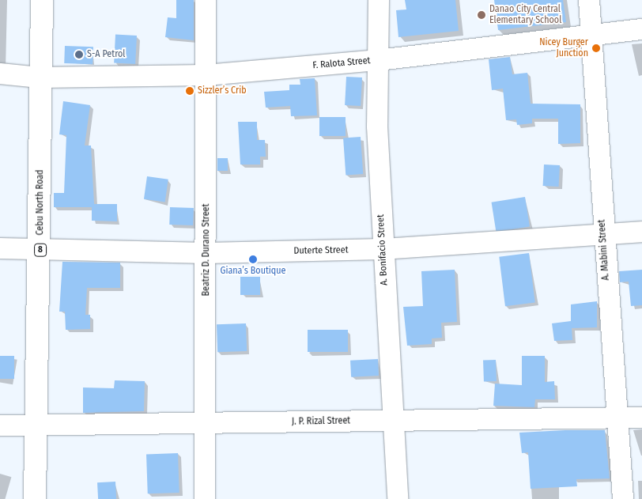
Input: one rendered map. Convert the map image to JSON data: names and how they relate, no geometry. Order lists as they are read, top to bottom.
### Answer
{
  "streets": {
    "highway": ["Cebu North Road", "8"],
    "street": [
      "F. Ralota Street",
      "Beatriz D. Durano Street",
      "A. Bonifacio Street",
      "A. Mabini Street",
      "Duterte Street",
      "J. P. Rizal Street"
    ]
  },
  "crossings": [
    ["F. Ralota Street", "Cebu North Road"],
    ["F. Ralota Street", "Beatriz D. Durano Street"],
    ["F. Ralota Street", "A. Bonifacio Street"],
    ["F. Ralota Street", "A. Mabini Street"],
    ["Cebu North Road", "Duterte Street"],
    ["Cebu North Road", "J. P. Rizal Street"],
    ["Beatriz D. Durano Street", "Duterte Street"],
    ["Beatriz D. Durano Street", "J. P. Rizal Street"],
    ["A. Bonifacio Street", "Duterte Street"],
    ["A. Bonifacio Street", "J. P. Rizal Street"],
    ["A. Mabini Street", "Duterte Street"],
    ["A. Mabini Street", "J. P. Rizal Street"]
  ],
  "places": [
    "Danao City Central Elementary School",
    "Nicey Burger Junction",
    "S-A Petrol",
    "Sizzler’s Crib",
    "Giana’s Boutique"
  ]
}
